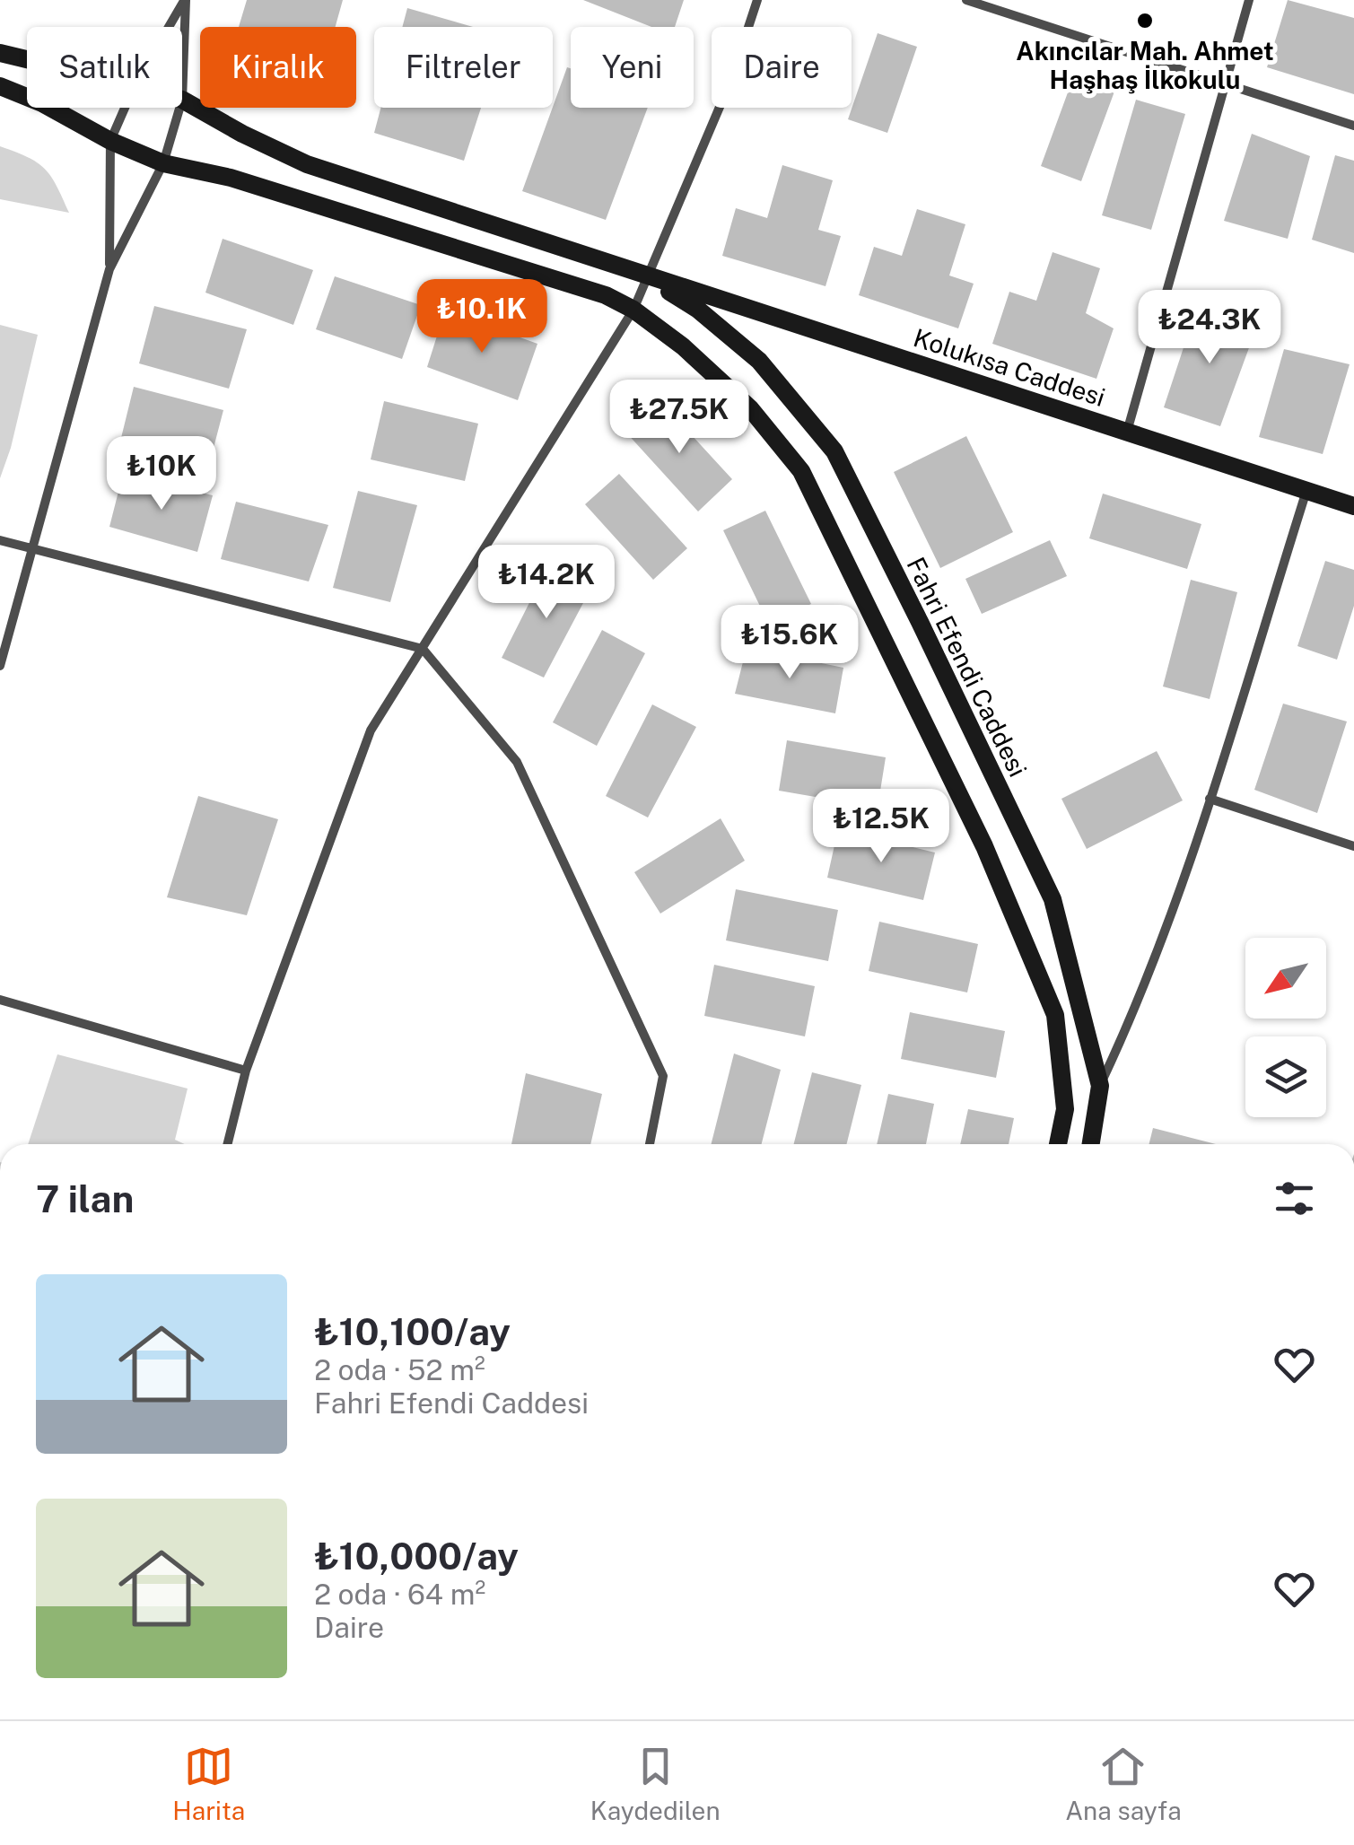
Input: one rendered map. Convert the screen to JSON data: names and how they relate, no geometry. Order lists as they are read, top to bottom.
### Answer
{
  "streets": {
    "street": ["Kolukısa Caddesi", "Fahri Efendi Caddesi"]
  },
  "crossings": [
    ["Kolukısa Caddesi", "Fahri Efendi Caddesi"]
  ],
  "places": ["Akıncılar Mah. Ahmet Haşhaş İlkokulu"],
  "north": "bottom left",
  "page": {
    "chip": [
      "Satılık",
      "Kiralık",
      "Filtreler",
      "Yeni",
      "Daire"
    ],
    "price": [
      "₺10.1K",
      "₺24.3K",
      "₺27.5K",
      "₺10K",
      "₺14.2K",
      "₺15.6K",
      "₺12.5K"
    ],
    "heading": "7 ilan",
    "list": [
      {
        "name": "₺10,100/ay",
        "note": "2 oda · 52 m² · Fahri Efendi Caddesi"
      },
      {
        "name": "₺10,000/ay",
        "note": "2 oda · 64 m² · Daire"
      }
    ],
    "tabs": ["Harita", "Kaydedilen", "Ana sayfa"]
  }
}
